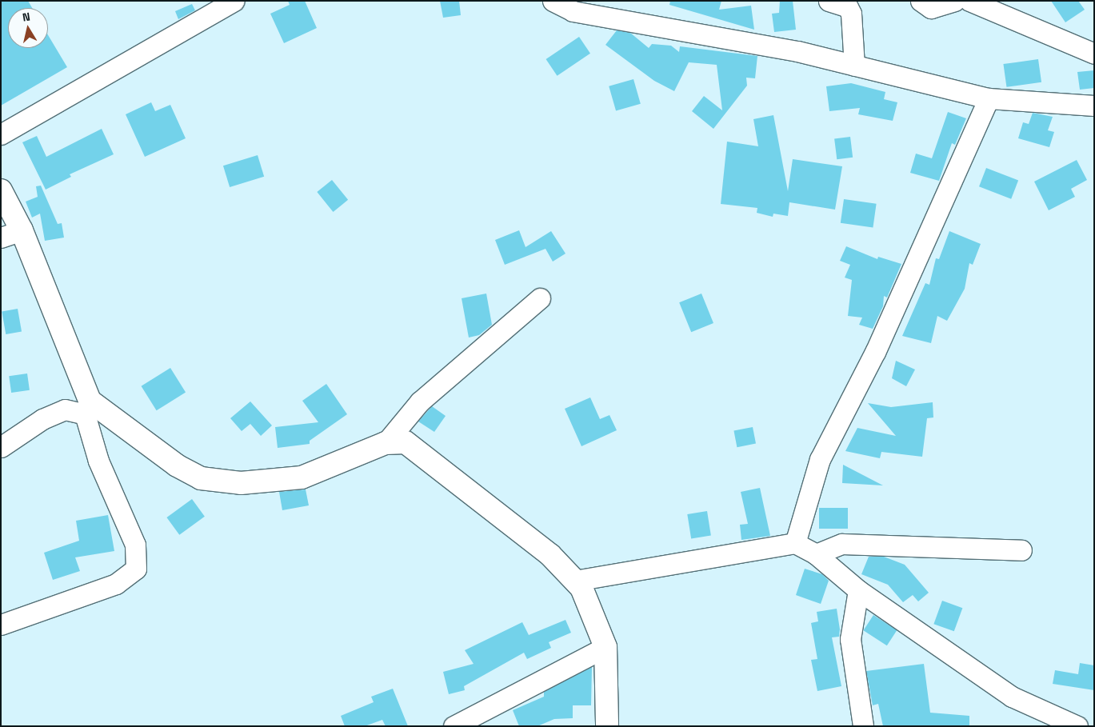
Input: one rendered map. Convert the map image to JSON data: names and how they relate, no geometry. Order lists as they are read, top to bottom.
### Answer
{
  "north": "top"
}
